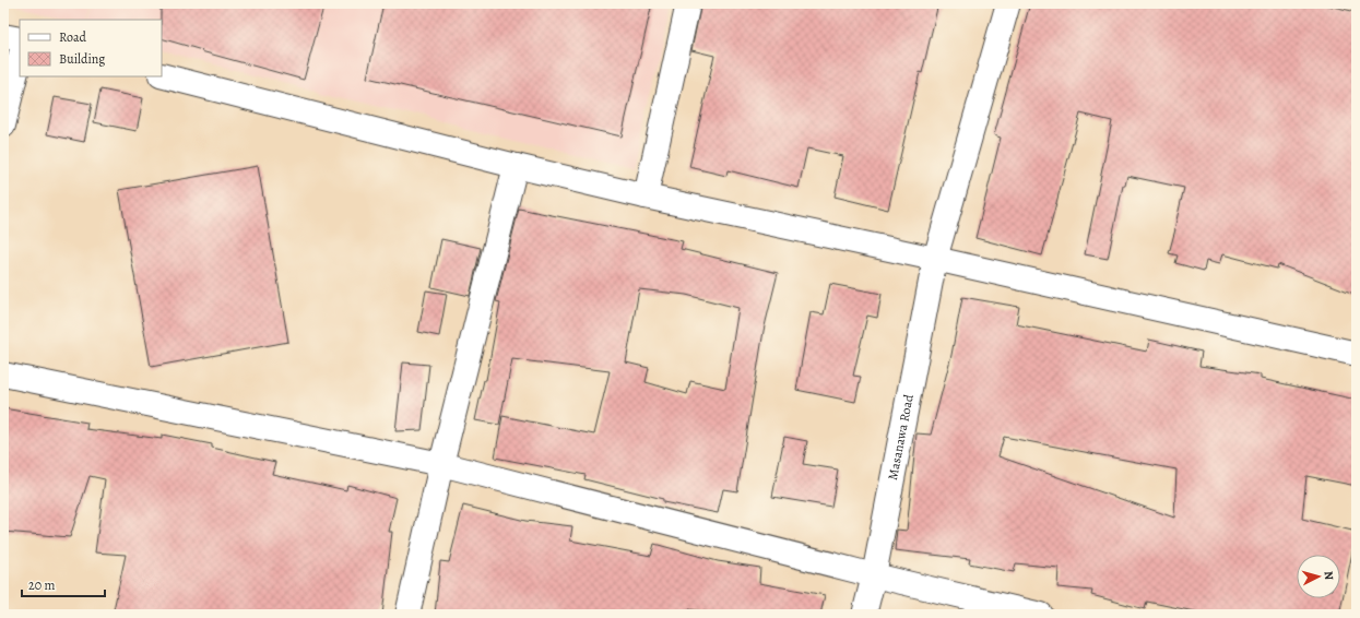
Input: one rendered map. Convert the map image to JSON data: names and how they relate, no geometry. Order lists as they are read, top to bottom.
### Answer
{
  "streets": {
    "street": ["Masanawa Road"]
  },
  "legend": ["Road", "Building"],
  "scale_bar": "20 m",
  "north": "right"
}
